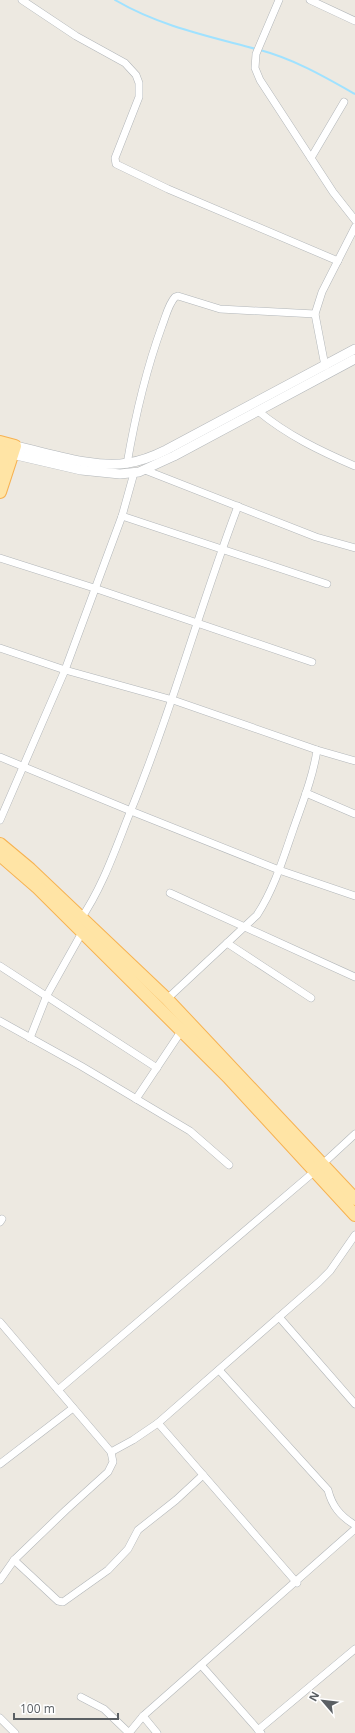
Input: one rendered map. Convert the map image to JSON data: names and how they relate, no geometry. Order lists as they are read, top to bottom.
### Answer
{
  "scale_bar": "100 m",
  "north": "top left"
}
